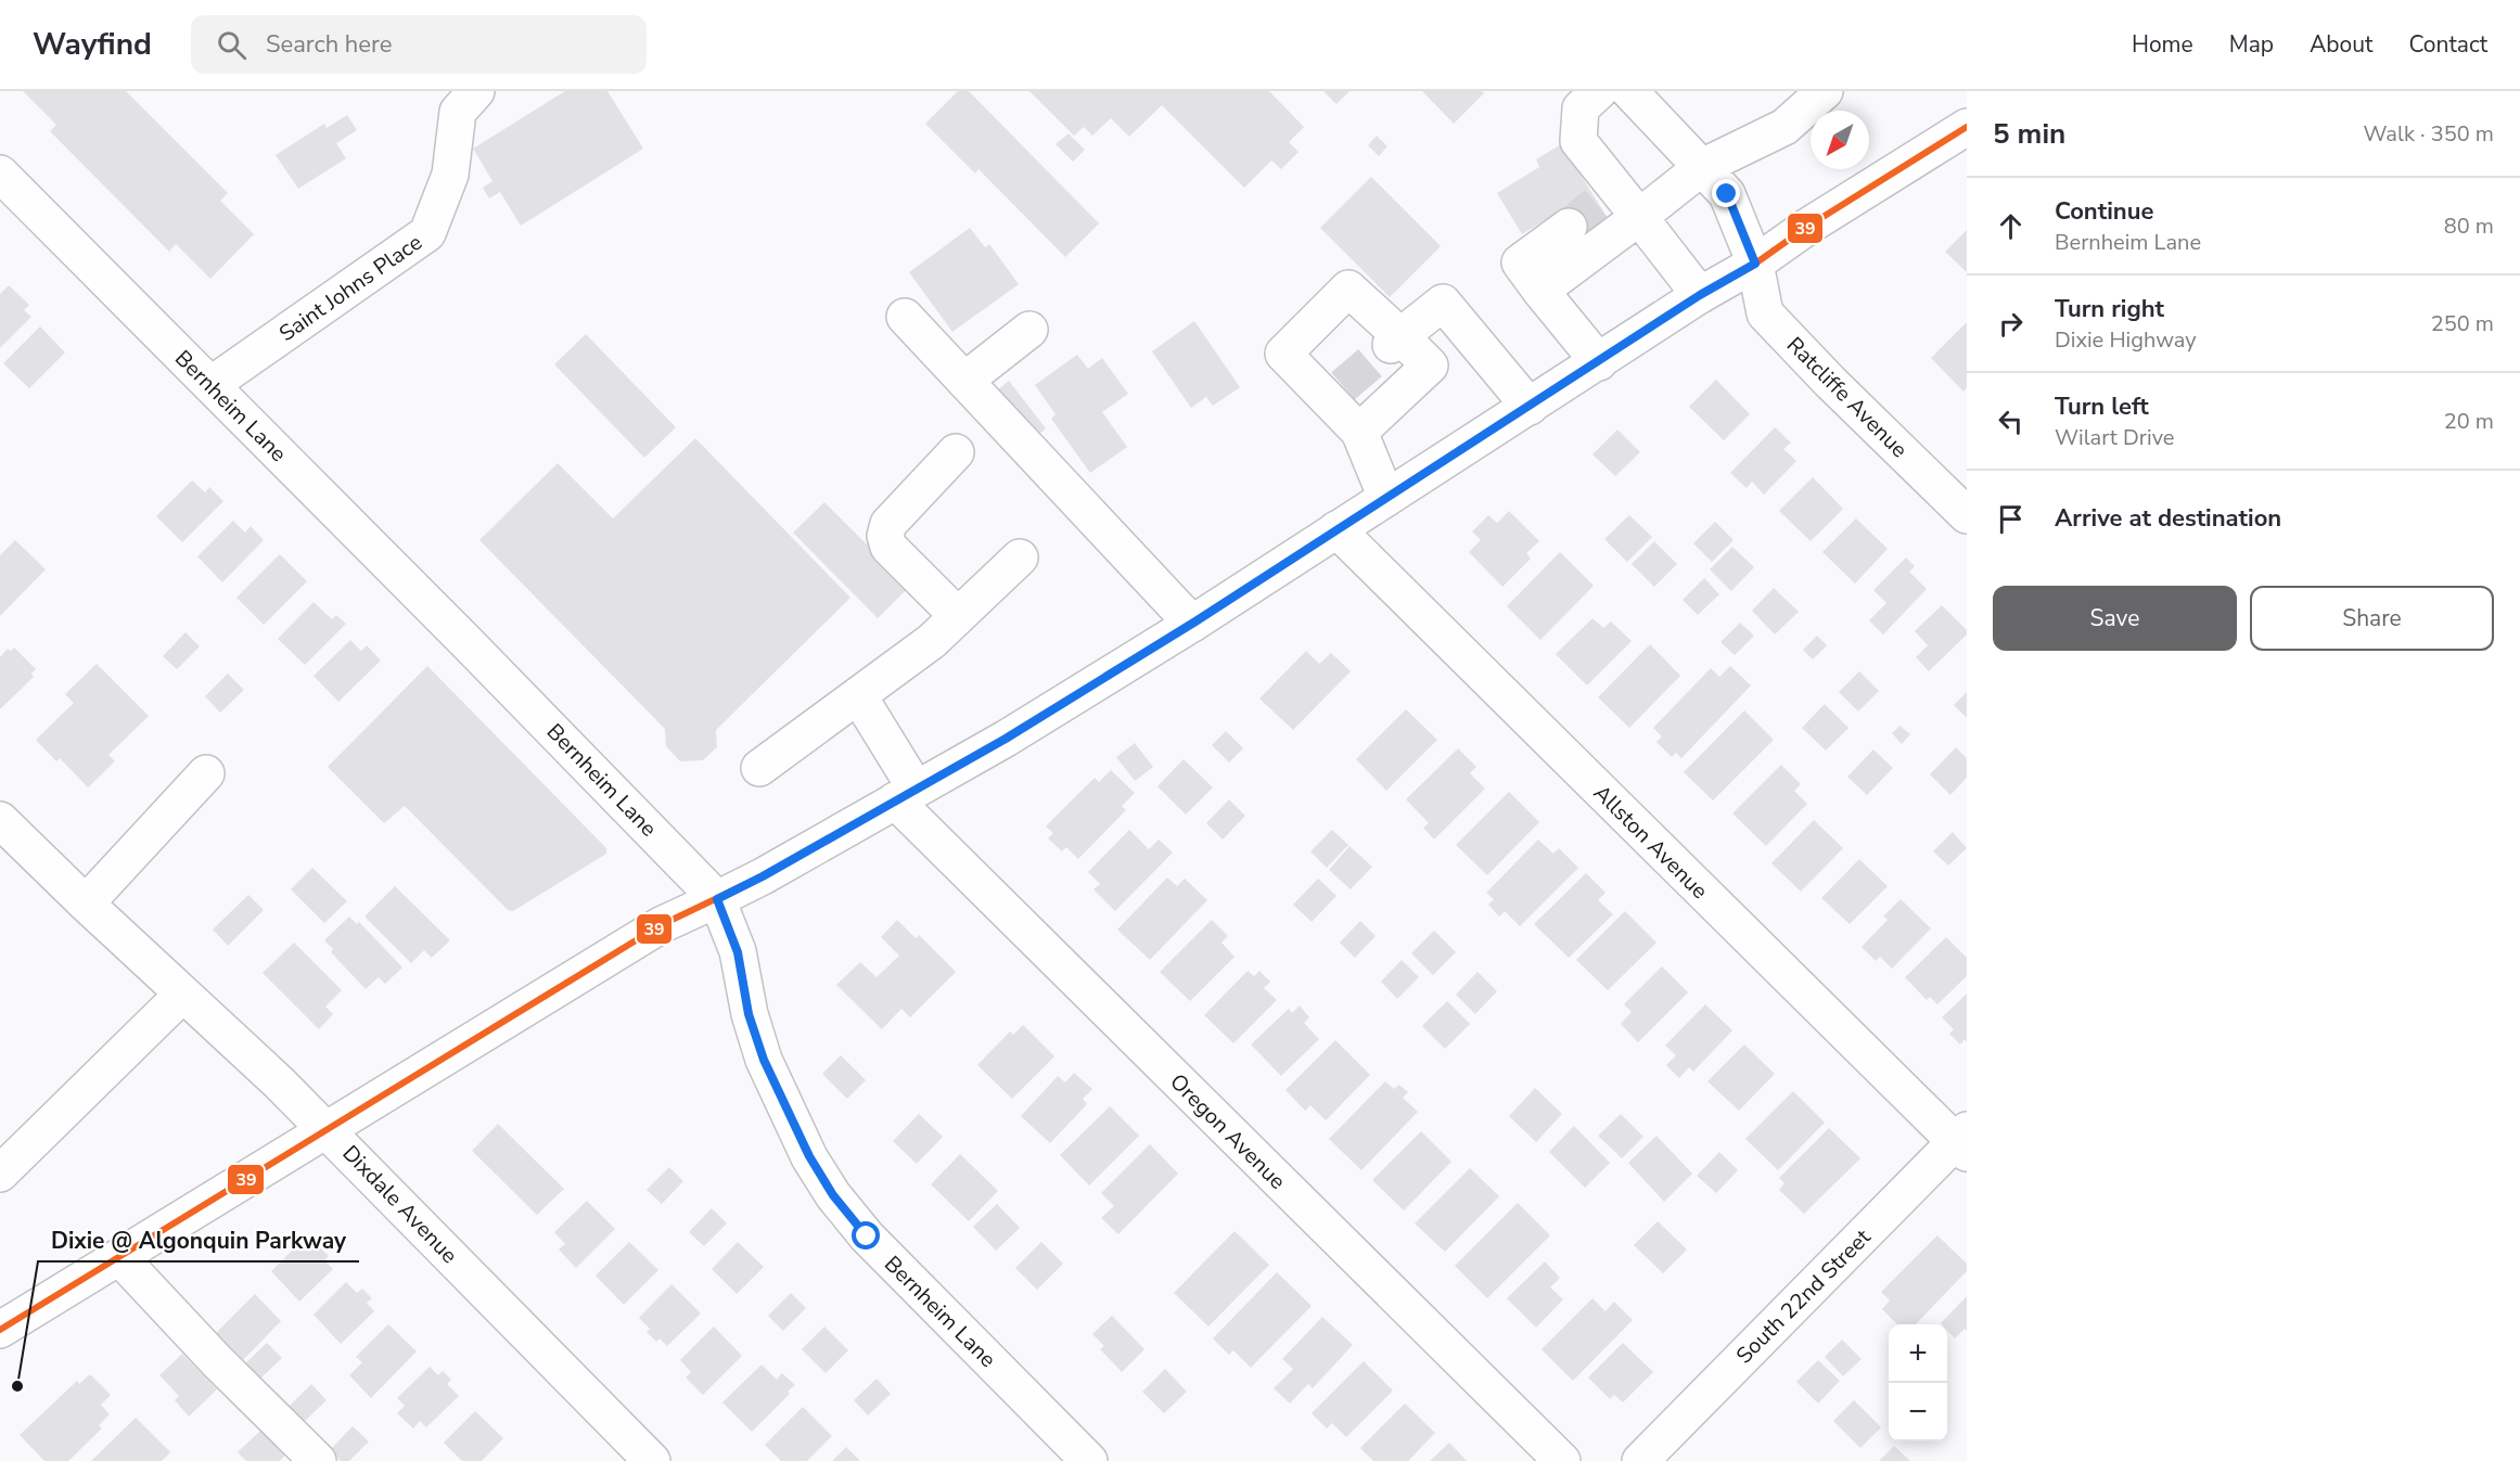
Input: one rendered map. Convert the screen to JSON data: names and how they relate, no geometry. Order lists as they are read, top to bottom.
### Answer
{
  "streets": {
    "street": [
      "Saint Johns Place",
      "Ratcliffe Avenue",
      "Bernheim Lane",
      "Allston Avenue",
      "Oregon Avenue",
      "Dixdale Avenue",
      "South 22nd Street"
    ]
  },
  "crossings": [
    ["Saint Johns Place", "Bernheim Lane"],
    ["Allston Avenue", "South 22nd Street"]
  ],
  "places": ["Dixie @ Algonquin Parkway"],
  "lines": ["transit line 39"],
  "north": "bottom left",
  "page": {
    "header": "Wayfind",
    "search": "Search here",
    "nav": [
      "Home",
      "Map",
      "About",
      "Contact"
    ],
    "heading": ["5 min", "Walk · 350 m"],
    "list": [
      ["Continue", "Bernheim Lane", "80 m"],
      ["Turn right", "Dixie Highway", "250 m"],
      ["Turn left", "Wilart Drive", "20 m"],
      "Arrive at destination"
    ],
    "buttons": ["Save", "Share"],
    "map_buttons": ["+", "−"]
  }
}
